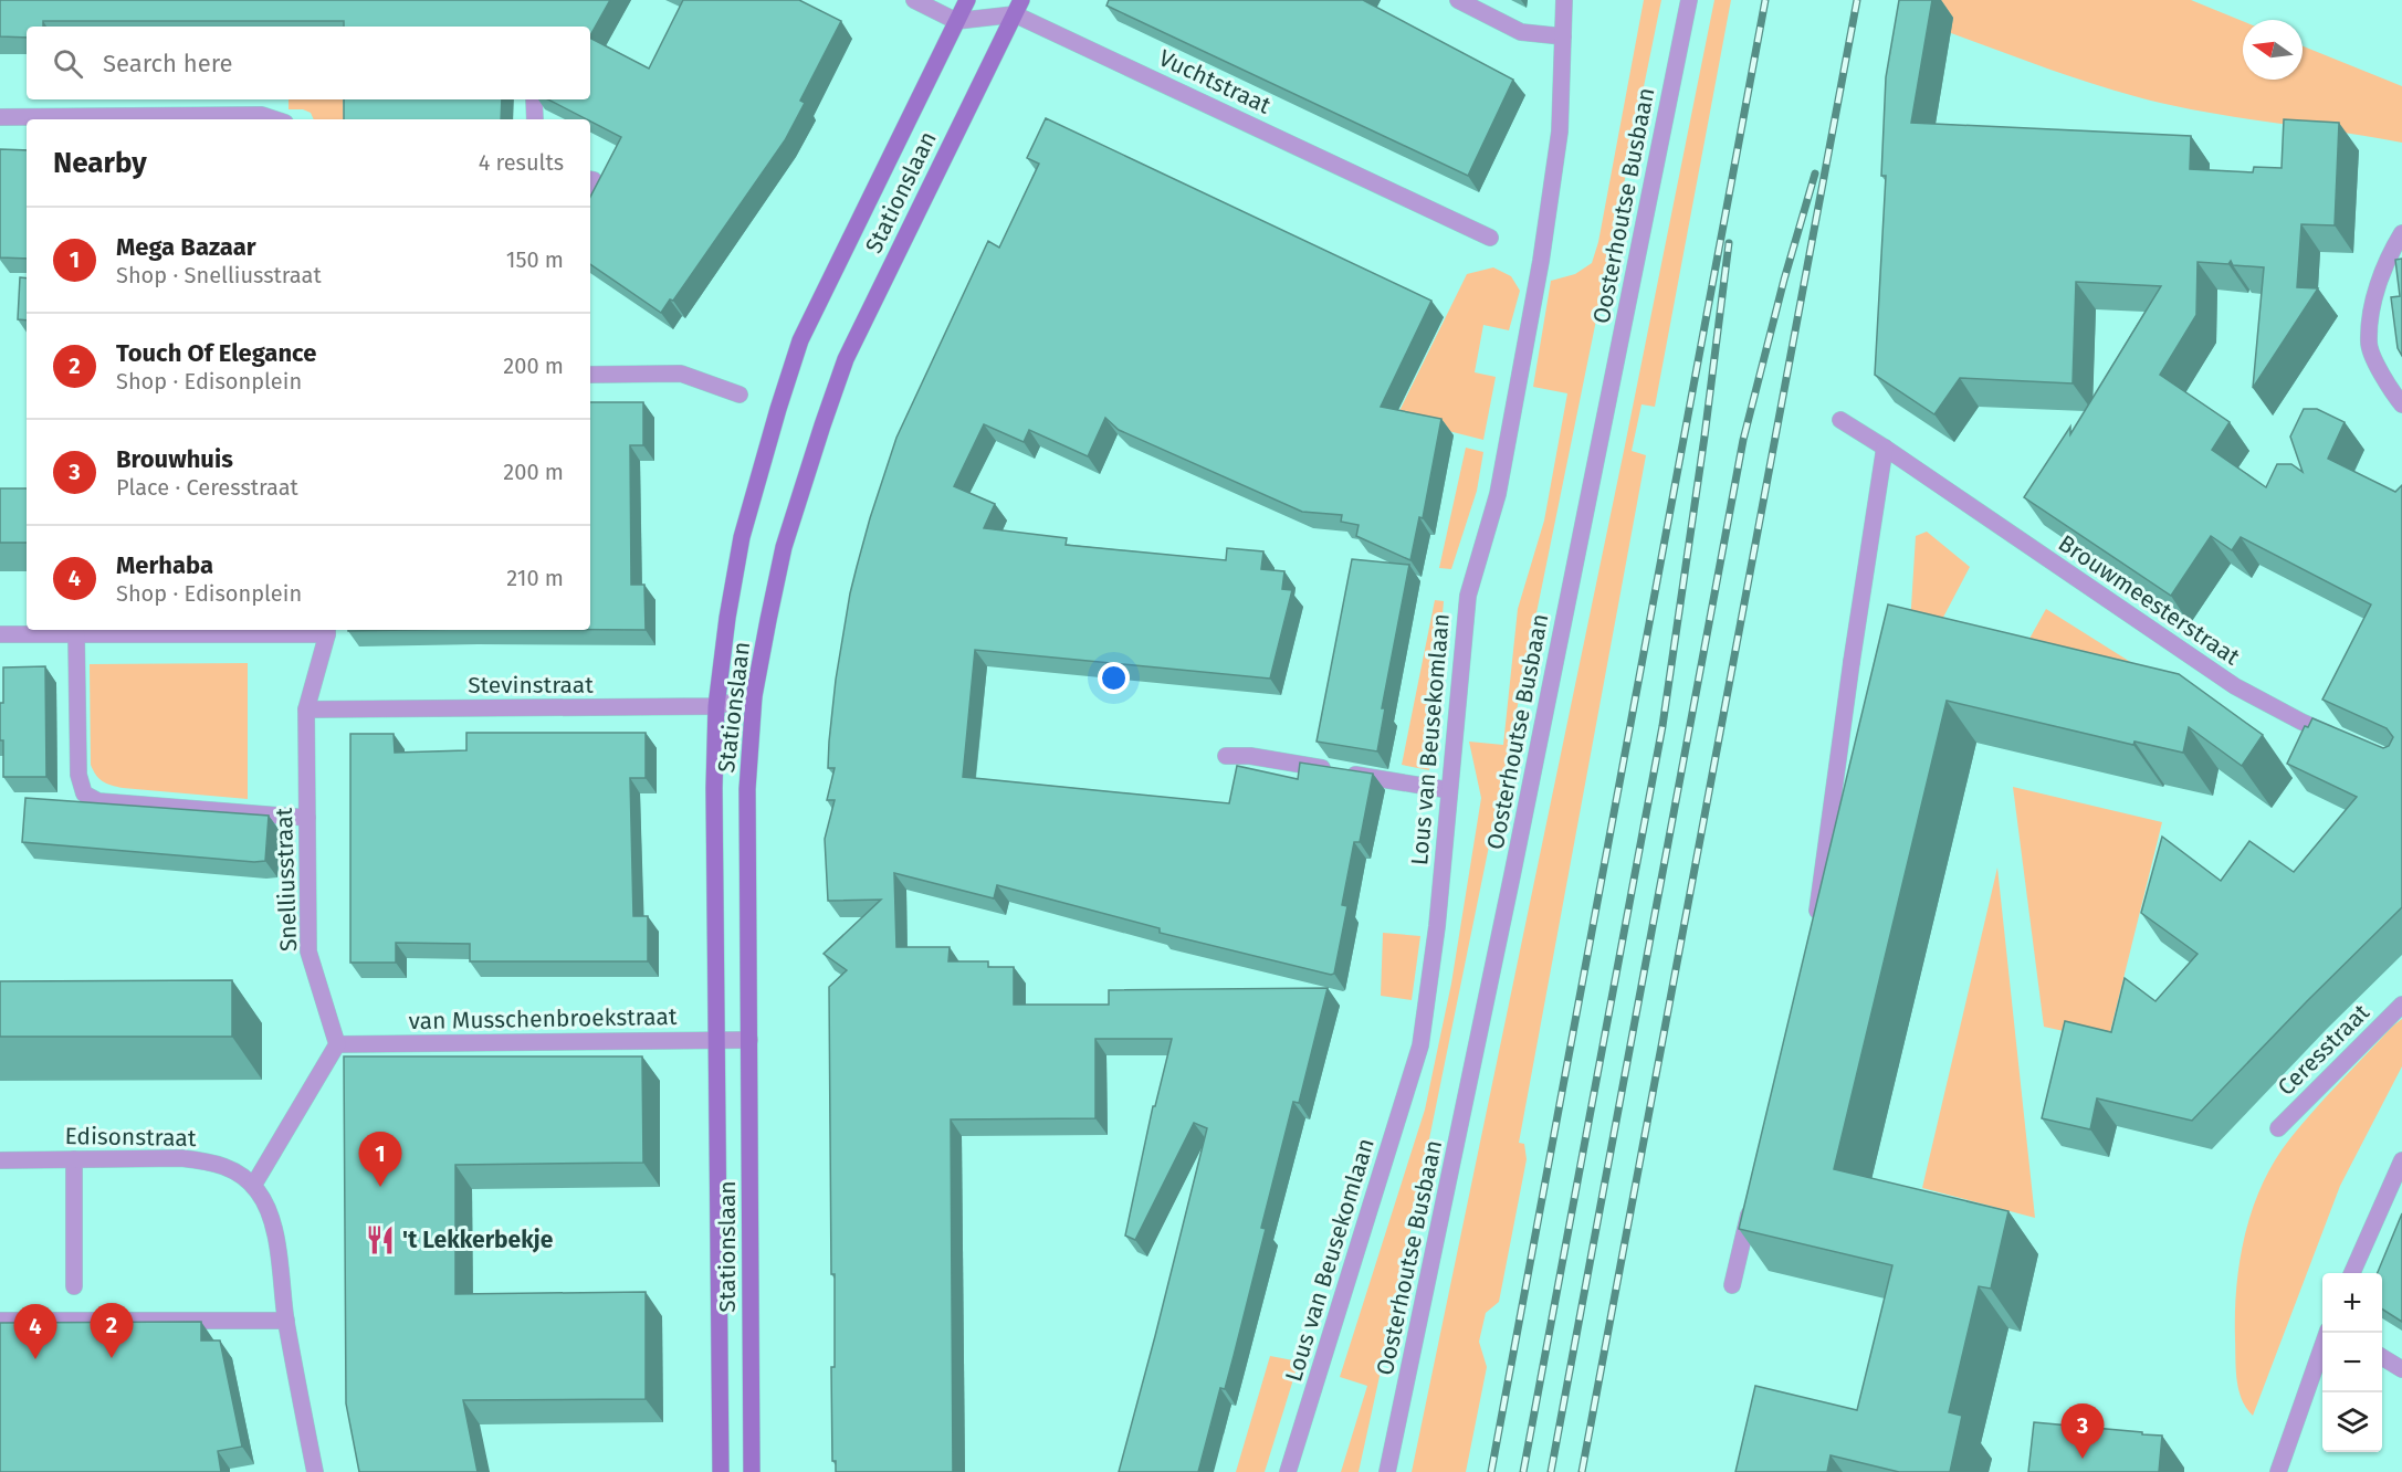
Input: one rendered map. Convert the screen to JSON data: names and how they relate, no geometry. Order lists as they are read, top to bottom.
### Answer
{
  "streets": {
    "main road": ["Stationslaan"],
    "street": [
      "Vuchtstraat",
      "Oosterhoutse Busbaan",
      "Brouwmeesterstraat",
      "Stevinstraat",
      "Lous van Beusekomlaan",
      "Snelliusstraat",
      "van Musschenbroekstraat",
      "Ceresstraat",
      "Edisonstraat"
    ]
  },
  "crossings": [
    ["Vuchtstraat", "Stationslaan"],
    ["Stationslaan", "Stevinstraat"],
    ["Stationslaan", "van Musschenbroekstraat"],
    ["Stevinstraat", "Snelliusstraat"],
    ["Snelliusstraat", "van Musschenbroekstraat"]
  ],
  "places": {
    "restaurant": ["'t Lekkerbekje"]
  },
  "north": "left",
  "page": {
    "search": "Search here",
    "heading": ["Nearby", "4 results"],
    "list": [
      {
        "mark": "1",
        "name": "Mega Bazaar",
        "note": "Shop · Snelliusstraat",
        "value": "150 m"
      },
      {
        "mark": "2",
        "name": "Touch Of Elegance",
        "note": "Shop · Edisonplein",
        "value": "200 m"
      },
      {
        "mark": "3",
        "name": "Brouwhuis",
        "note": "Place · Ceresstraat",
        "value": "200 m"
      },
      {
        "mark": "4",
        "name": "Merhaba",
        "note": "Shop · Edisonplein",
        "value": "210 m"
      }
    ],
    "pins": [
      "1",
      "2",
      "4",
      "3"
    ],
    "map_buttons": ["+", "−"]
  }
}
